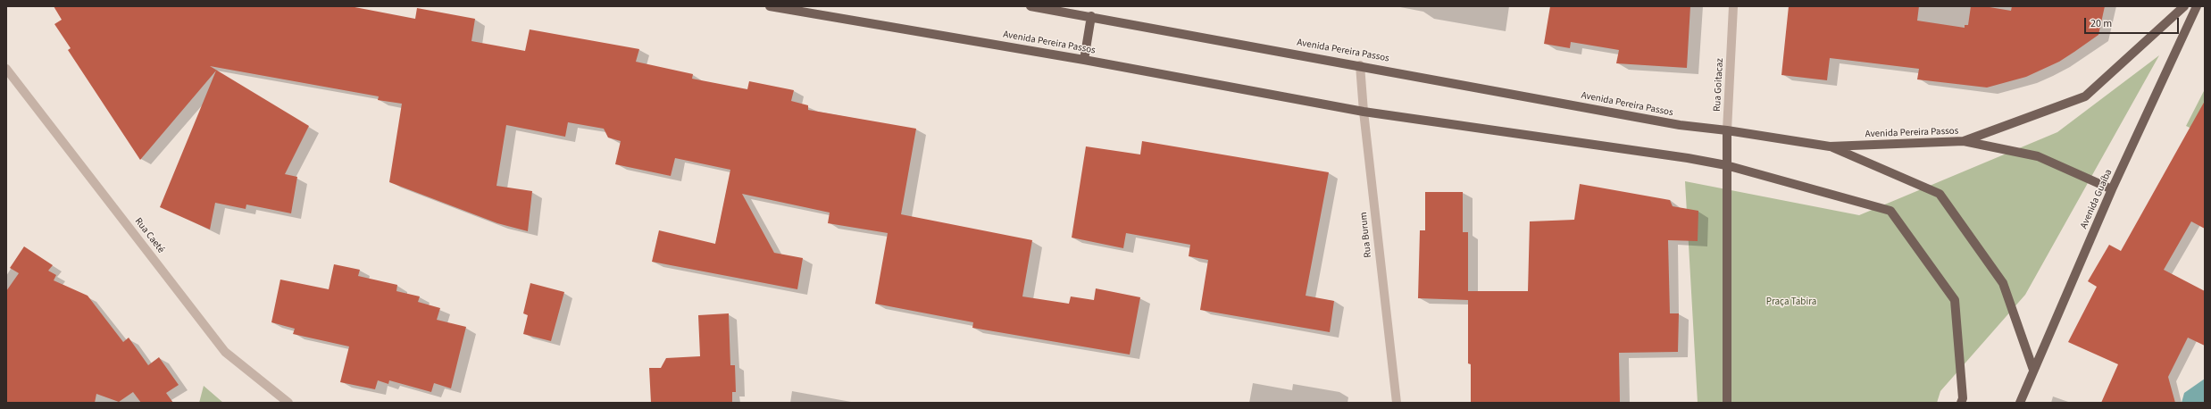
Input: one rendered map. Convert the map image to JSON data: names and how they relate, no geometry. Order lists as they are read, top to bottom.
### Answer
{
  "streets": {
    "main road": ["Avenida Pereira Passos", "Rua Goitacaz", "Avenida Guaíba"],
    "street": ["Rua Burum", "Rua Caeté"]
  },
  "crossings": [
    ["Avenida Pereira Passos", "Rua Goitacaz"],
    ["Avenida Pereira Passos", "Rua Burum"]
  ],
  "parks": ["Praça Tabira"],
  "scale_bar": "20 m"
}
